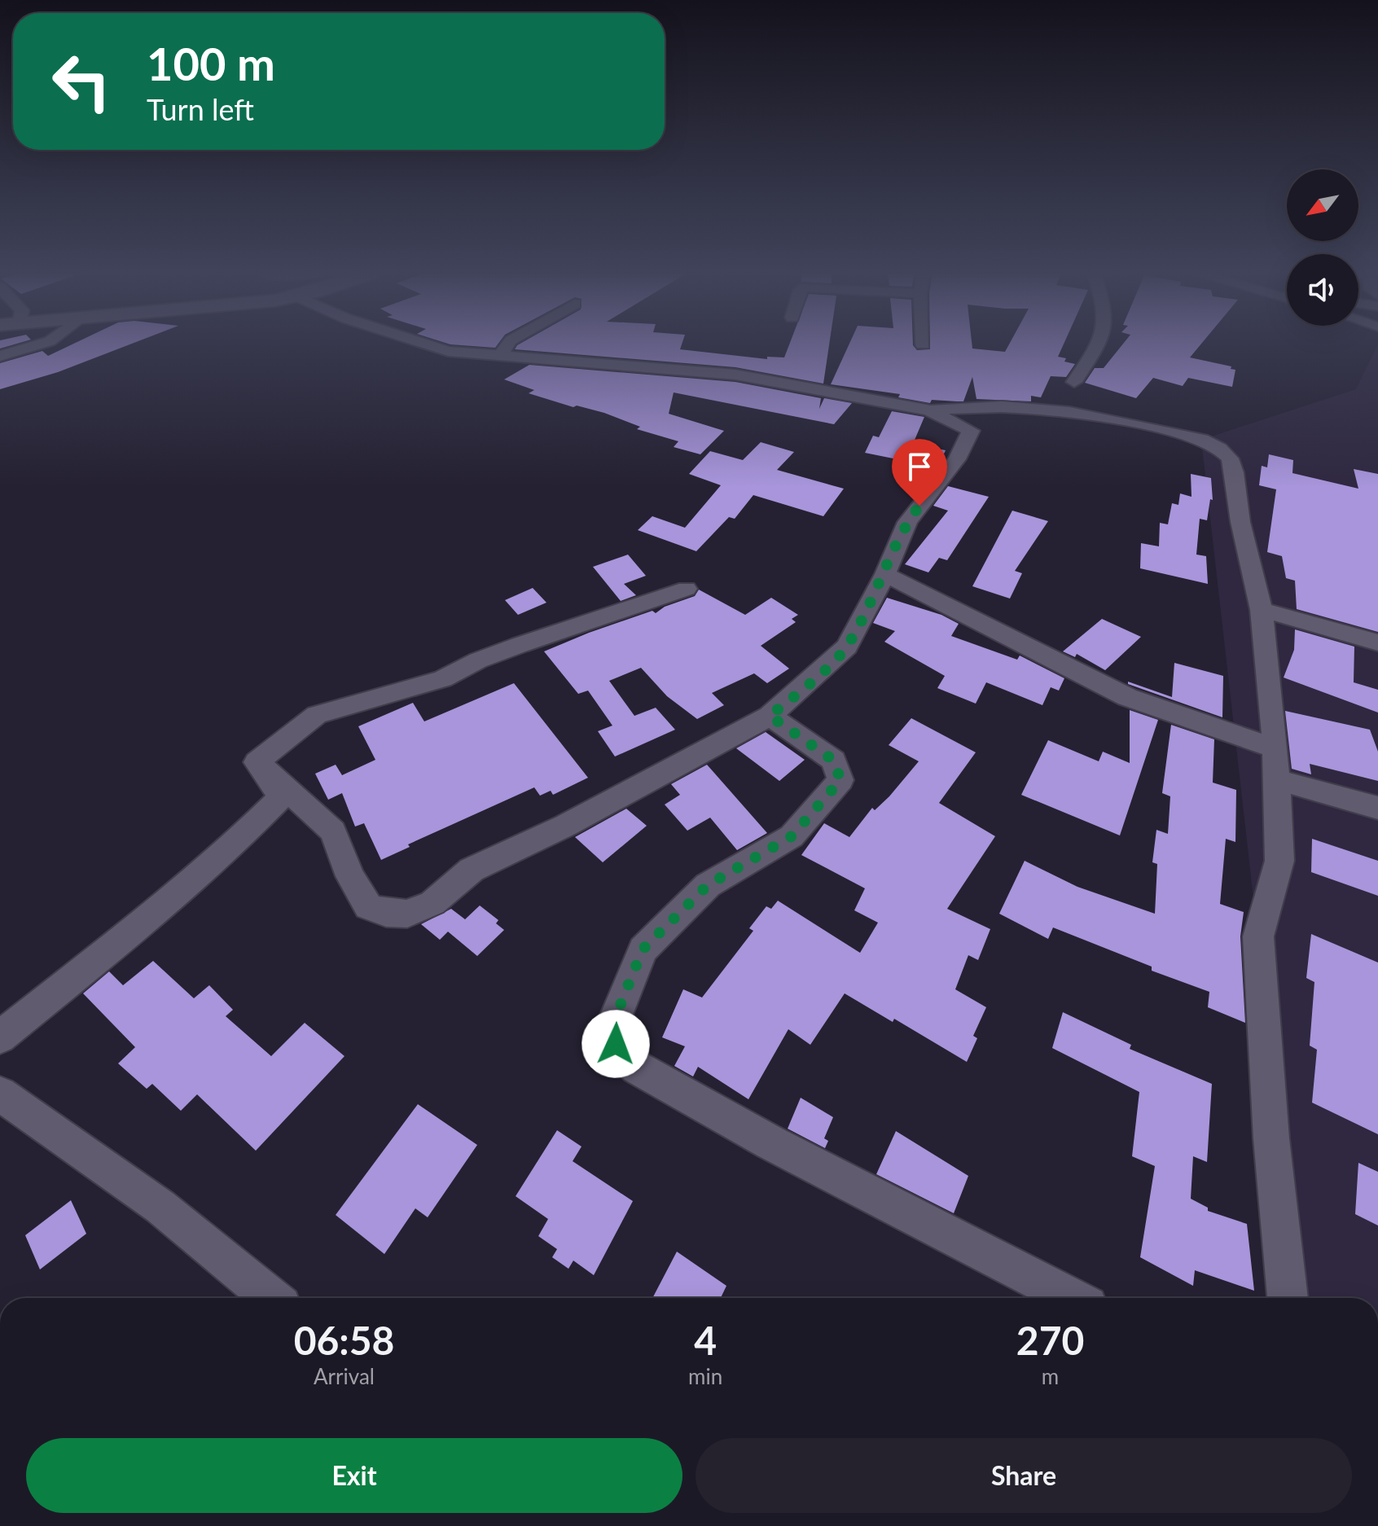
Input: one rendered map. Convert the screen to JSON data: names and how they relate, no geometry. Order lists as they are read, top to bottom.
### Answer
{
  "north": "bottom left",
  "page": {
    "turn": ["100 m", "Turn left"],
    "eta": [
      "06:58",
      "Arrival",
      "4",
      "min",
      "270",
      "m"
    ],
    "buttons": ["Exit", "Share"]
  }
}
